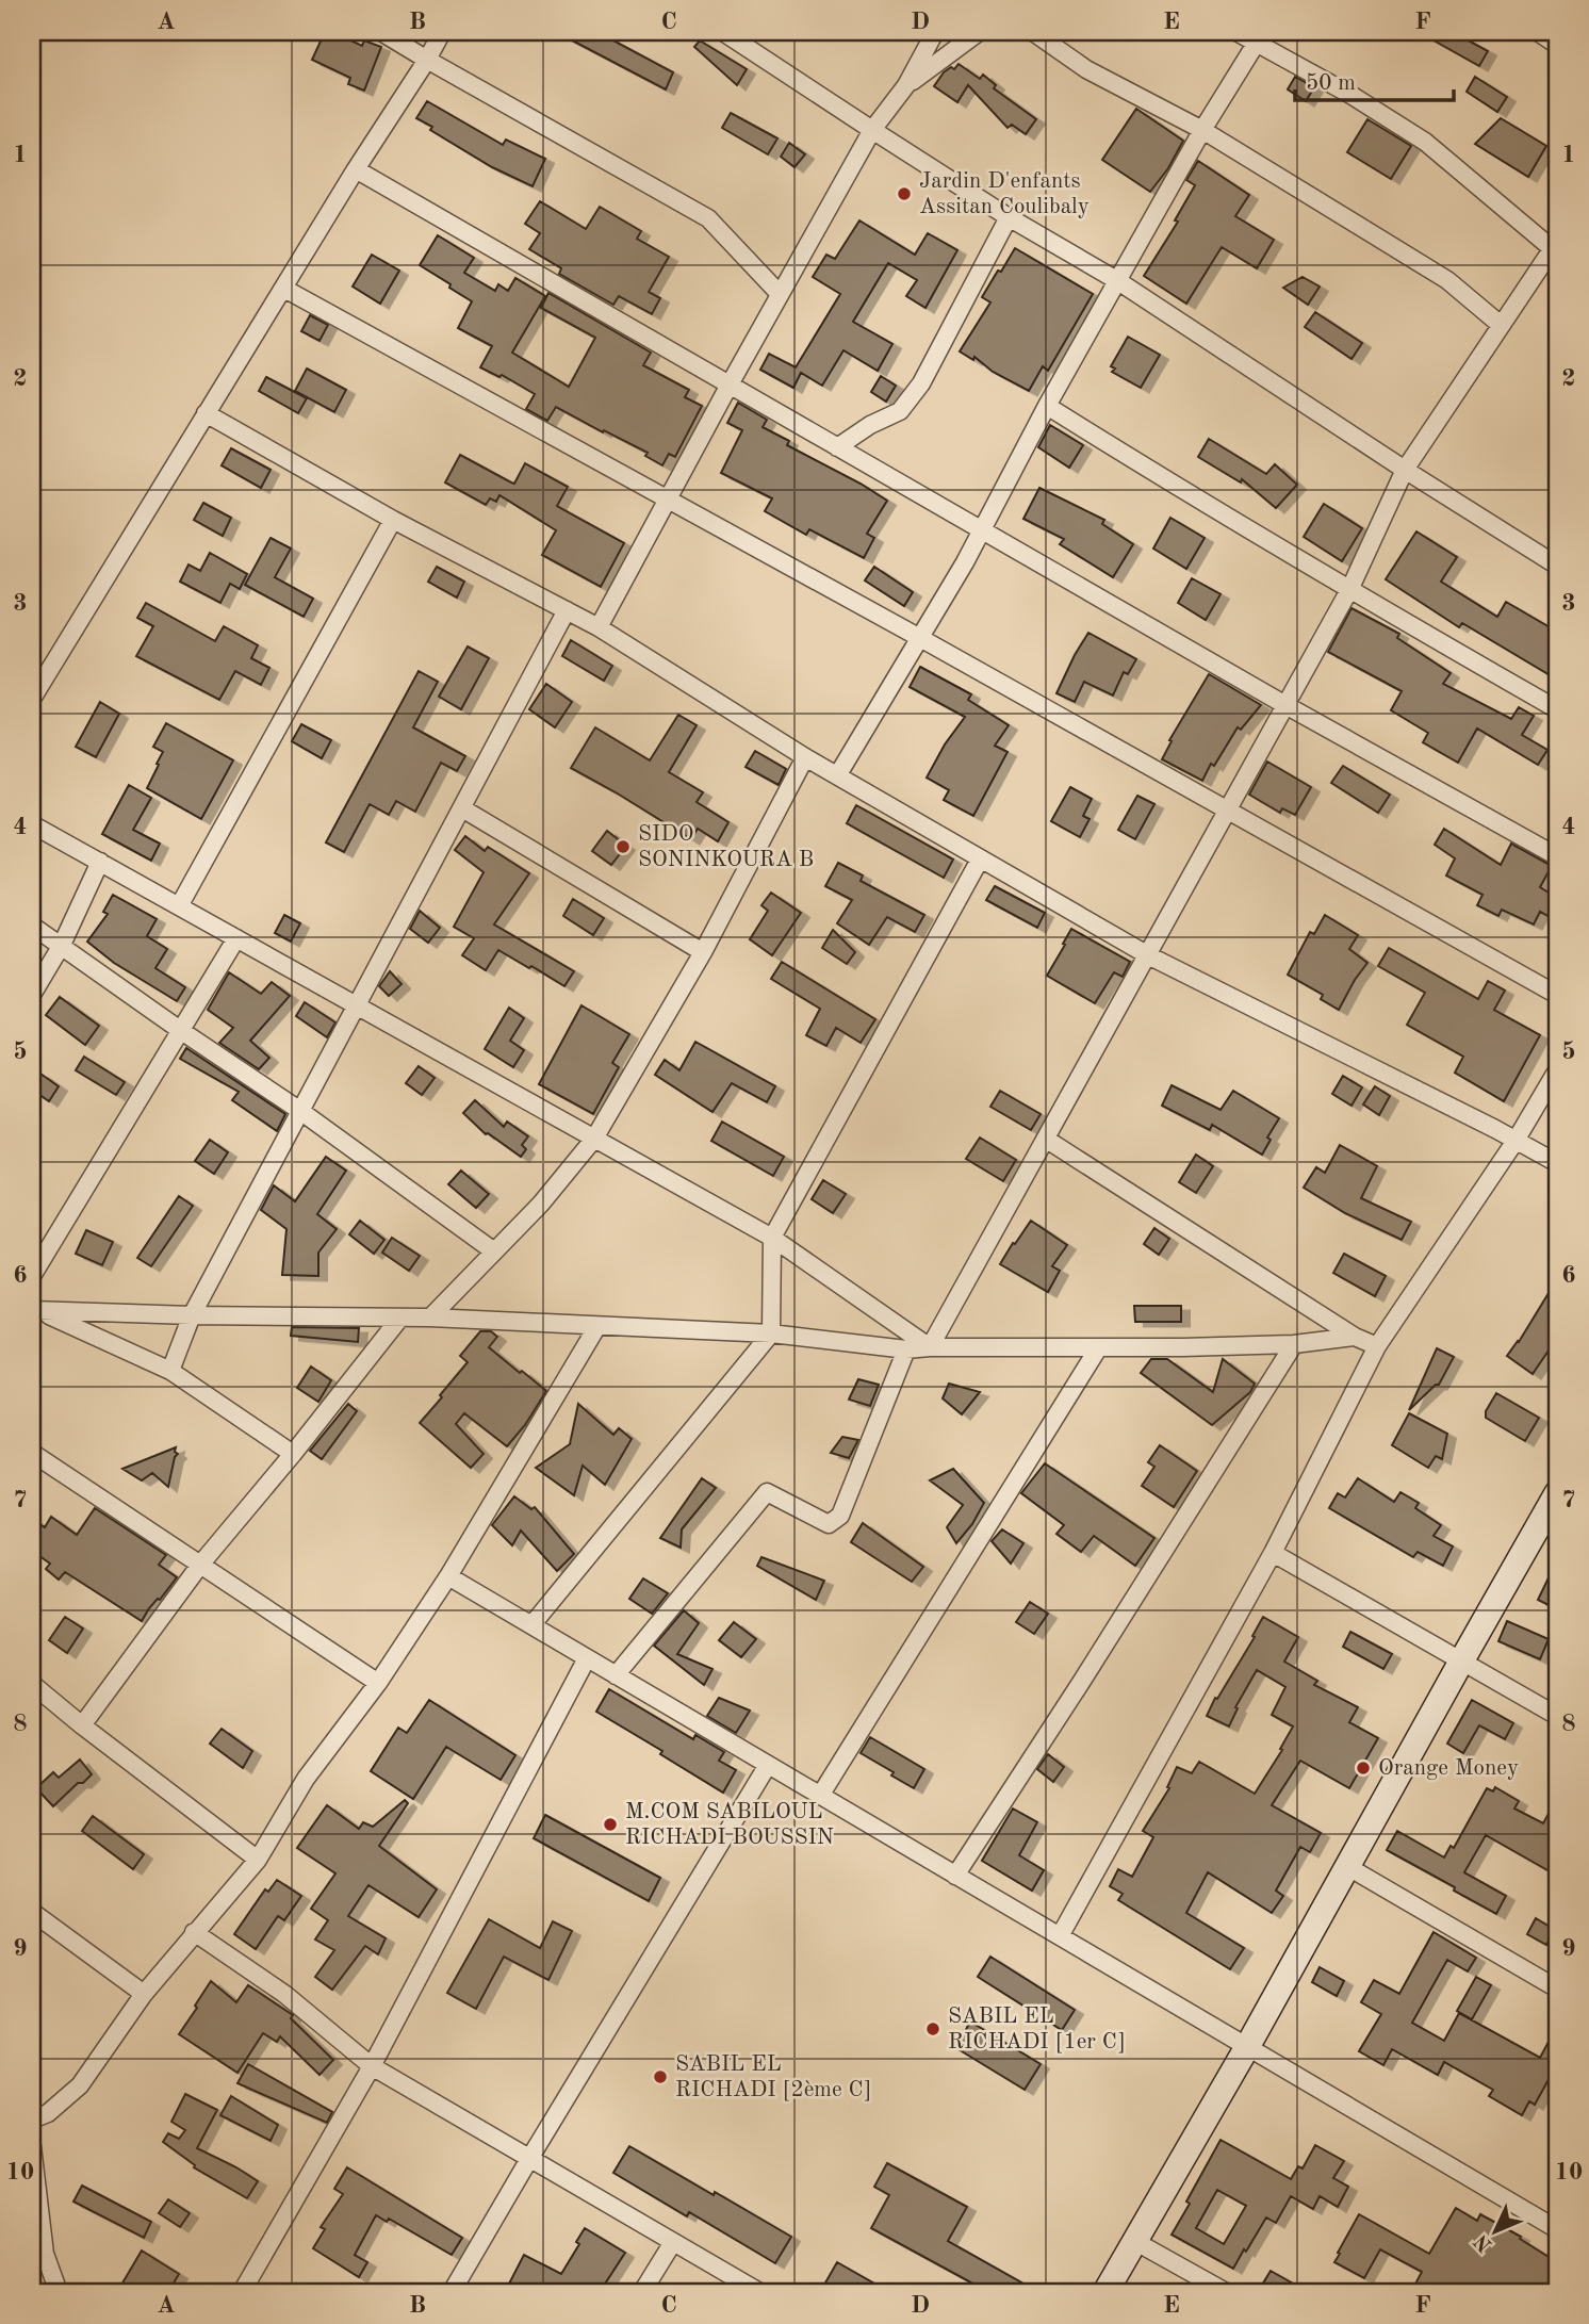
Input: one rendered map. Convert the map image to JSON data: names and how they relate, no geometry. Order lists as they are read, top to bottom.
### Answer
{
  "places": [
    "Jardin D'enfants Assitan Coulibaly",
    "SIDO SONINKOURA B",
    "Orange Money",
    "M.COM SABILOUL RICHADI BOUSSIN",
    "SABIL EL RICHADI [1er C]",
    "SABIL EL RICHADI [2ème C]"
  ],
  "scale_bar": "50 m",
  "north": "bottom left",
  "grid": {
    "columns": [
      "A",
      "B",
      "C",
      "D",
      "E",
      "F"
    ],
    "rows": [
      "1",
      "2",
      "3",
      "4",
      "5",
      "6",
      "7",
      "8",
      "9",
      "10"
    ]
  }
}
